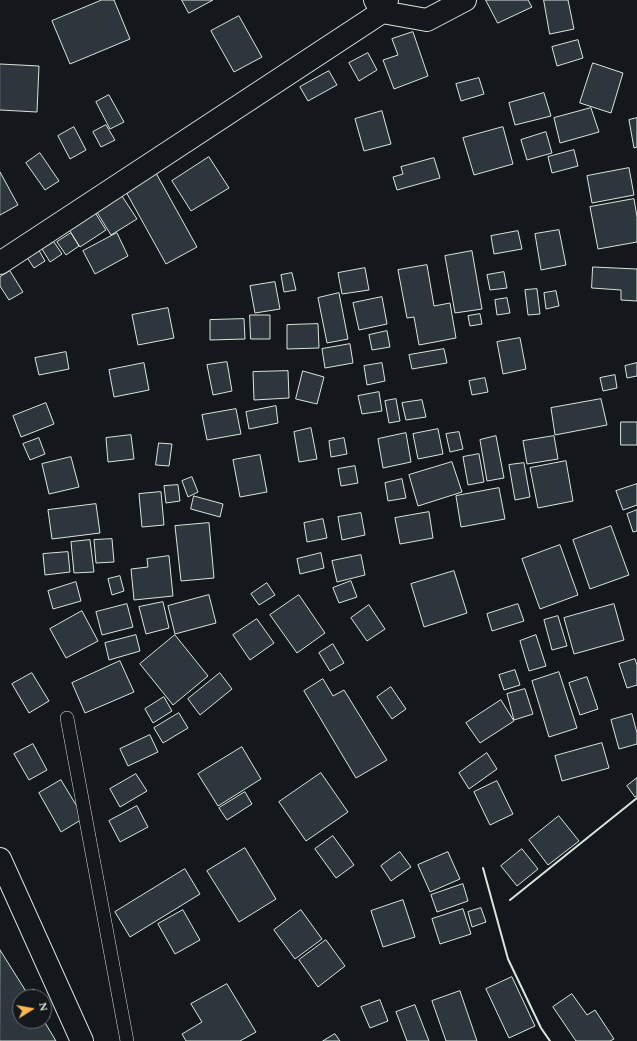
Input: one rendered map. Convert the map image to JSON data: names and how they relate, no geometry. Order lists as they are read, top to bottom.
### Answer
{
  "north": "right"
}
